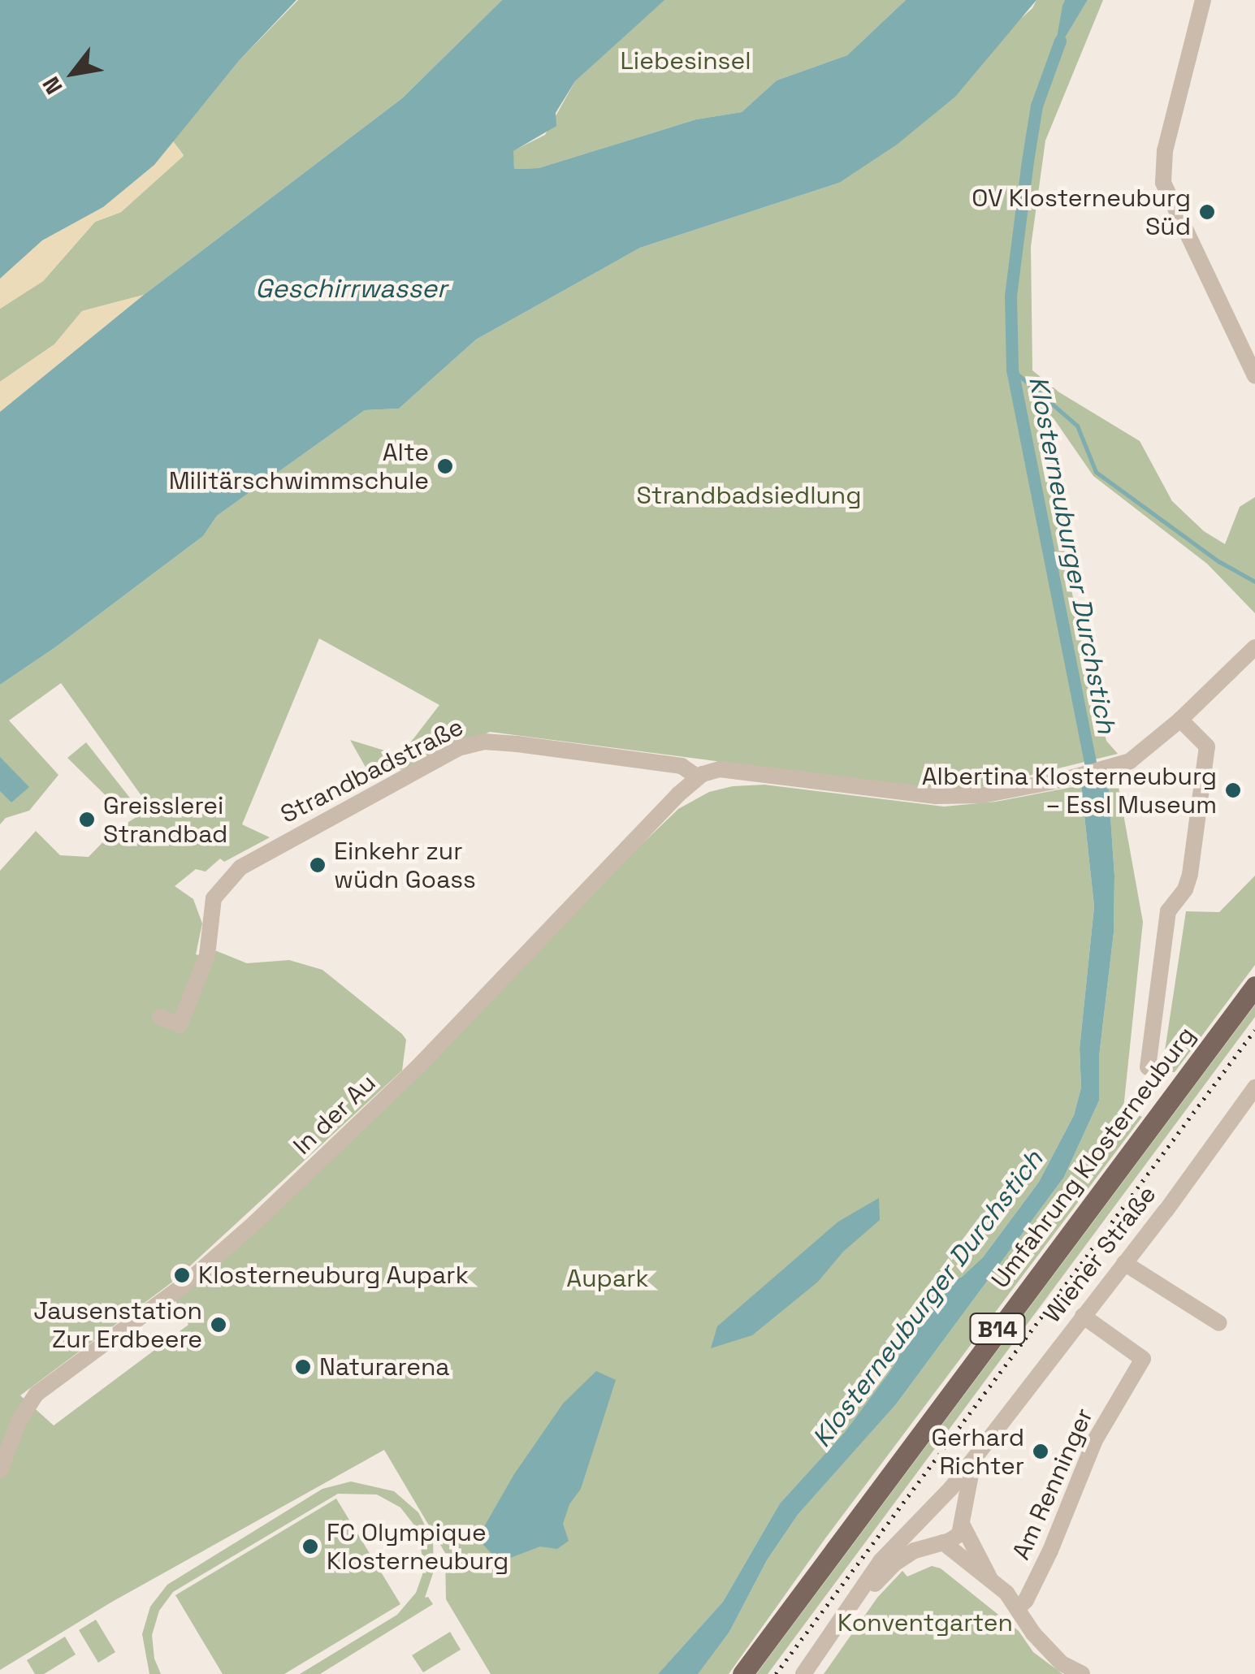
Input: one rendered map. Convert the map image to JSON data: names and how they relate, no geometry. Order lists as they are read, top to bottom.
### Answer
{
  "streets": {
    "main road": ["Umfahrung Klosterneuburg", "B14"],
    "street": [
      "Strandbadstraße",
      "In der Au",
      "Wiener Straße",
      "Am Renninger"
    ]
  },
  "crossings": [
    ["Strandbadstraße", "In der Au"],
    ["Wiener Straße", "Am Renninger"]
  ],
  "water": ["Geschirrwasser", "Klosterneuburger Durchstich"],
  "parks": [
    "Liebesinsel",
    "Strandbadsiedlung",
    "Aupark",
    "Konventgarten"
  ],
  "places": [
    "OV Klosterneuburg Süd",
    "Alte Militärschwimmschule",
    "Albertina Klosterneuburg – Essl Museum",
    "Greisslerei Strandbad",
    "Einkehr zur wüdn Goass",
    "Klosterneuburg Aupark",
    "Jausenstation Zur Erdbeere",
    "Naturarena",
    "Gerhard Richter",
    "FC Olympique Klosterneuburg"
  ],
  "north": "bottom left"
}
